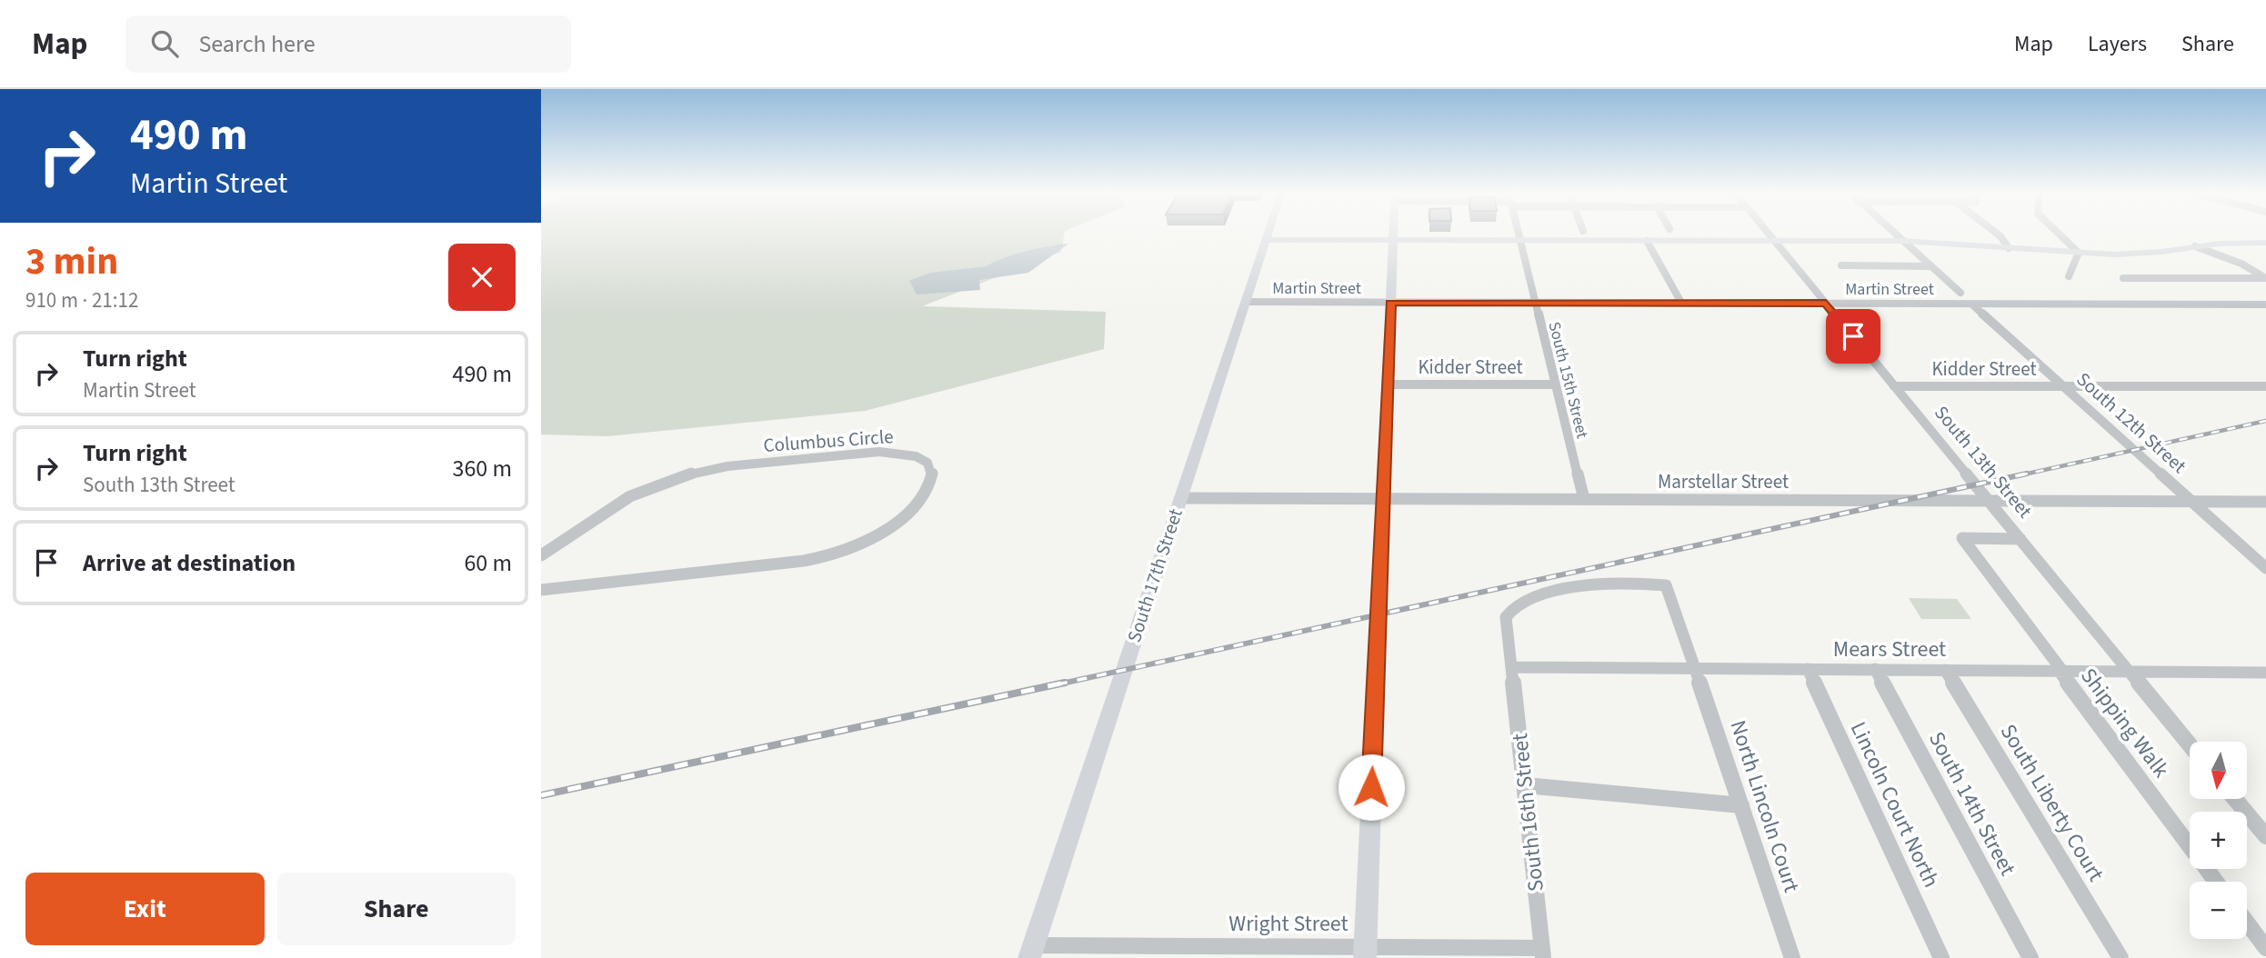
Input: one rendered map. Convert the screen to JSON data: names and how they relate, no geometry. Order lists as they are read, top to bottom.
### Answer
{
  "streets": {
    "main road": ["South 17th Street"],
    "street": [
      "Martin Street",
      "Kidder Street",
      "South 15th Street",
      "South 12th Street",
      "Columbus Circle",
      "South 13th Street",
      "Marstellar Street",
      "Mears Street",
      "Shipping Walk",
      "South Liberty Court",
      "South 14th Street",
      "Lincoln Court North",
      "North Lincoln Court",
      "South 16th Street",
      "Wright Street"
    ]
  },
  "crossings": [
    ["Martin Street", "South 15th Street"],
    ["Martin Street", "South 12th Street"],
    ["Martin Street", "South 13th Street"],
    ["Martin Street", "South 17th Street"],
    ["Kidder Street", "South 15th Street"],
    ["Kidder Street", "South 12th Street"],
    ["Kidder Street", "South 13th Street"],
    ["South 15th Street", "Marstellar Street"],
    ["South 12th Street", "Marstellar Street"],
    ["South 13th Street", "Marstellar Street"],
    ["South 13th Street", "Mears Street"],
    ["South 13th Street", "Shipping Walk"],
    ["Marstellar Street", "South 17th Street"],
    ["South 17th Street", "Wright Street"],
    ["Mears Street", "Shipping Walk"],
    ["Mears Street", "South Liberty Court"],
    ["Mears Street", "South 14th Street"],
    ["Mears Street", "Lincoln Court North"],
    ["Mears Street", "North Lincoln Court"],
    ["Mears Street", "South 16th Street"],
    ["North Lincoln Court", "South 16th Street"],
    ["South 16th Street", "Wright Street"]
  ],
  "north": "bottom",
  "page": {
    "header": "Map",
    "search": "Search here",
    "nav": ["Map", "Layers", "Share"],
    "turn": ["490 m", "Martin Street"],
    "heading": ["3 min", "910 m · 21:12"],
    "list": [
      {
        "name": "Turn right",
        "note": "Martin Street",
        "value": "490 m"
      },
      {
        "name": "Turn right",
        "note": "South 13th Street",
        "value": "360 m"
      },
      {
        "name": "Arrive at destination",
        "value": "60 m"
      }
    ],
    "map_buttons": ["+", "−"],
    "buttons": ["Exit", "Share"]
  }
}
